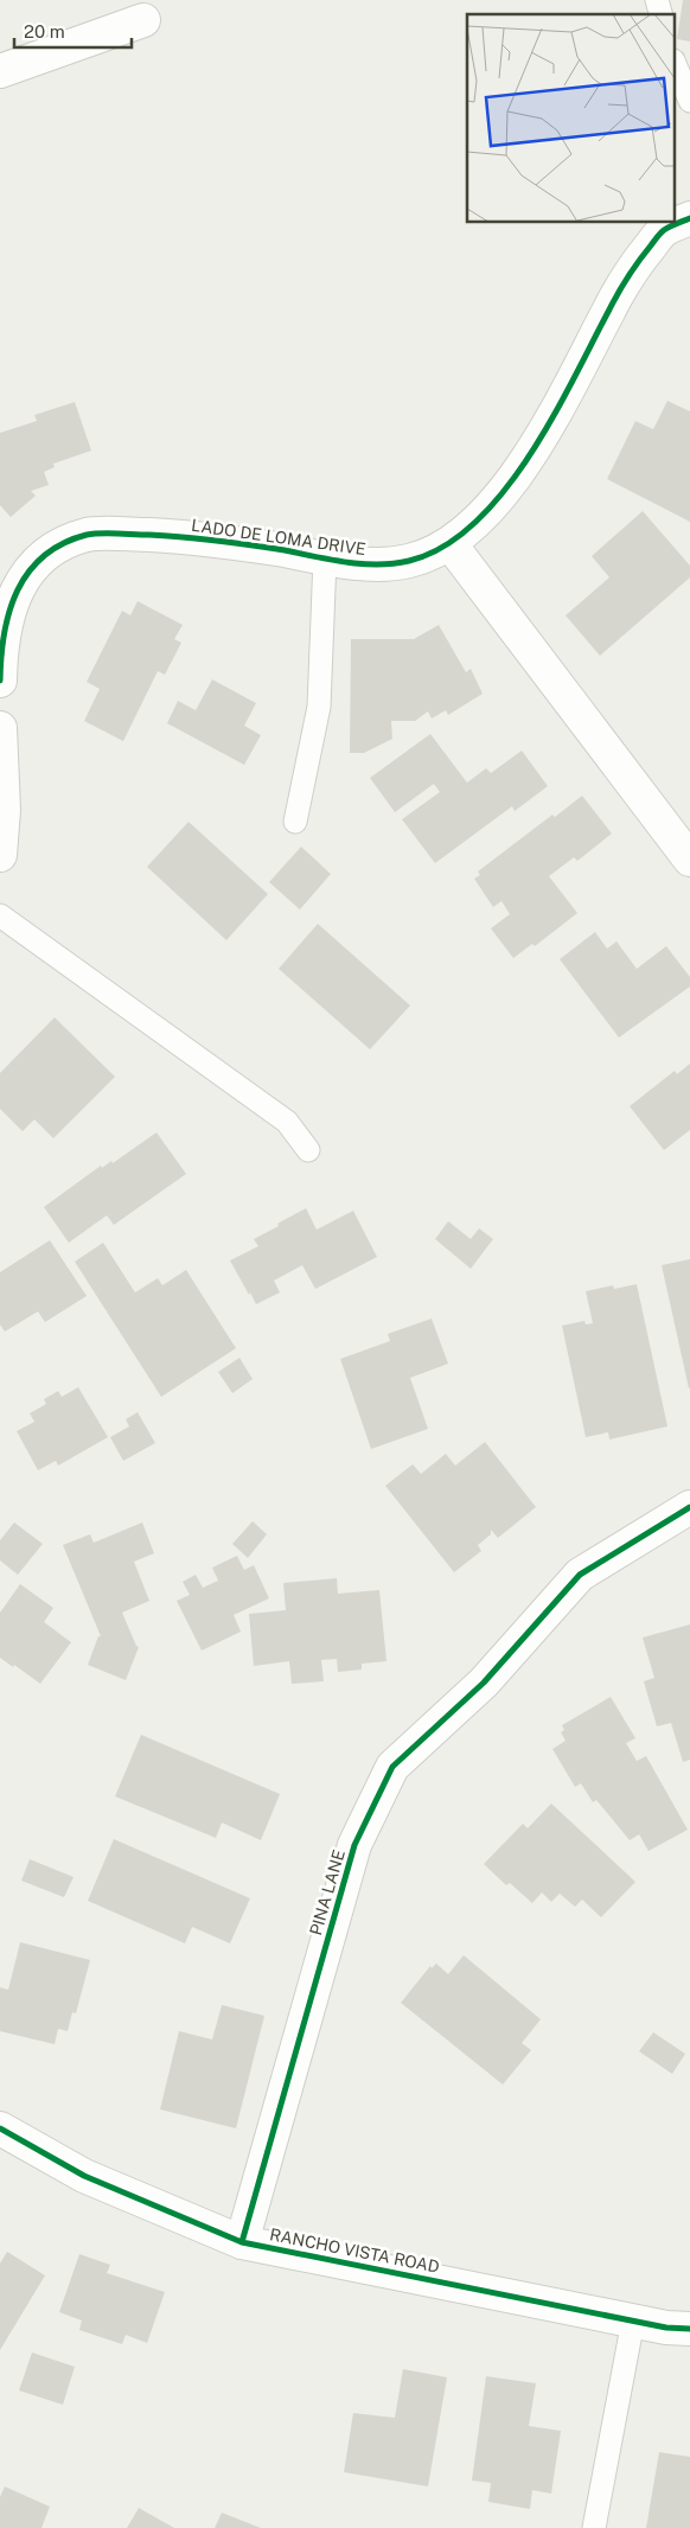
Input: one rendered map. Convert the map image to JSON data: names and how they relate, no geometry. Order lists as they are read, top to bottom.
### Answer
{
  "streets": {
    "street": ["LADO DE LOMA DRIVE", "PINA LANE", "RANCHO VISTA ROAD"]
  },
  "crossings": [
    ["PINA LANE", "RANCHO VISTA ROAD"]
  ],
  "scale_bar": "20 m"
}
